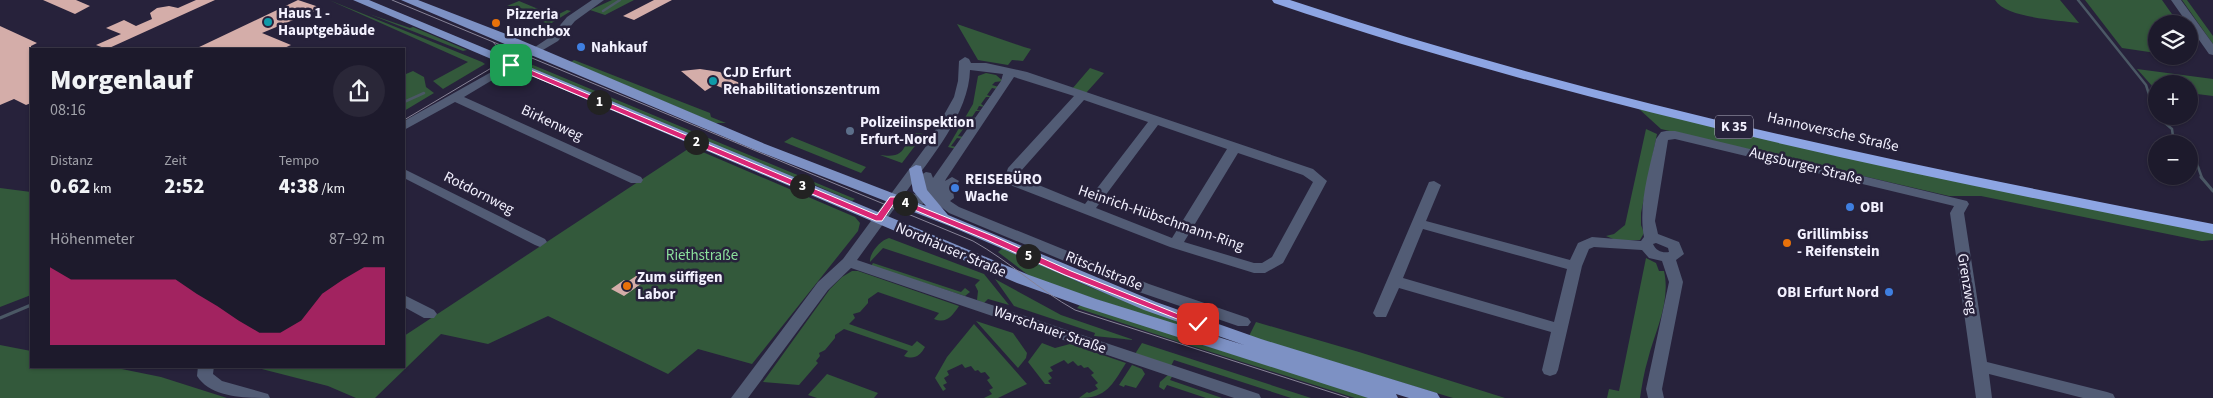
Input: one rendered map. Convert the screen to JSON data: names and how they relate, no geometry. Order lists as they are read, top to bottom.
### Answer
{
  "streets": {
    "highway": ["K 35", "Hannoversche Straße"],
    "main road": ["Nordhäuser Straße"],
    "street": [
      "Birkenweg",
      "Augsburger Straße",
      "Rotdornweg",
      "Heinrich-Hübschmann-Ring",
      "Ritschlstraße",
      "Grenzweg",
      "Warschauer Straße"
    ]
  },
  "crossings": [
    ["Augsburger Straße", "Grenzweg"],
    ["Heinrich-Hübschmann-Ring", "Ritschlstraße"]
  ],
  "parks": ["Riethstraße"],
  "places": [
    "Haus 1 - Hauptgebäude",
    "Pizzeria Lunchbox",
    "Nahkauf",
    "CJD Erfurt Rehabilitationszentrum",
    "Polizeiinspektion Erfurt-Nord",
    "REISEBÜRO Wache",
    "OBI",
    "Grillimbiss - Reifenstein",
    "Zum süffigen Labor",
    "OBI Erfurt Nord"
  ],
  "page": {
    "map_buttons": ["+", "−"],
    "heading": ["Morgenlauf", "08:16"],
    "pins": [
      "1",
      "2",
      "3",
      "4",
      "5"
    ],
    "stats": [
      ["Distanz", "0.62 km"],
      ["Zeit", "2:52"],
      ["Tempo", "4:38 /km"]
    ],
    "chart": ["Höhenmeter", "87–92 m"]
  }
}
